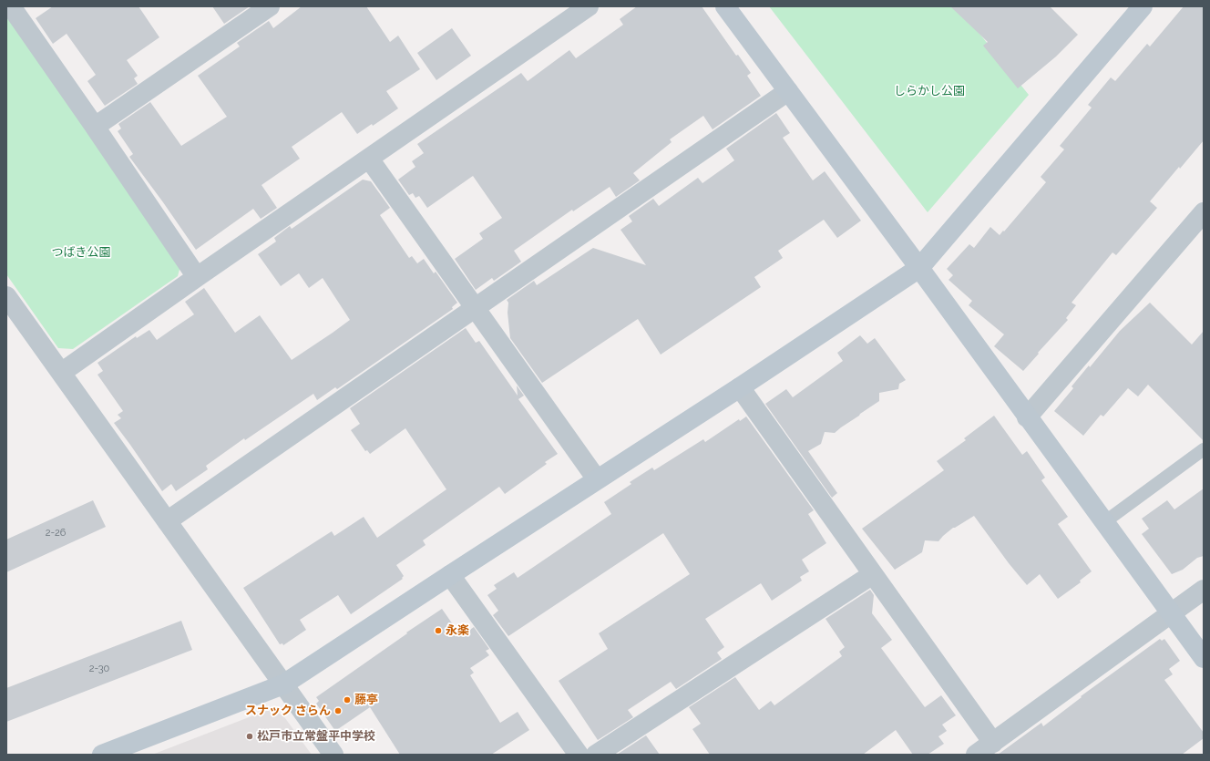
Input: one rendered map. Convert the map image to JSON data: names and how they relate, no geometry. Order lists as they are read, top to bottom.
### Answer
{
  "parks": ["しらかし公園", "つばき公園"],
  "places": [
    "永楽",
    "藤亭",
    "スナック さらん",
    "松戸市立常盤平中学校"
  ],
  "house_numbers": ["2-26", "2-30"]
}
